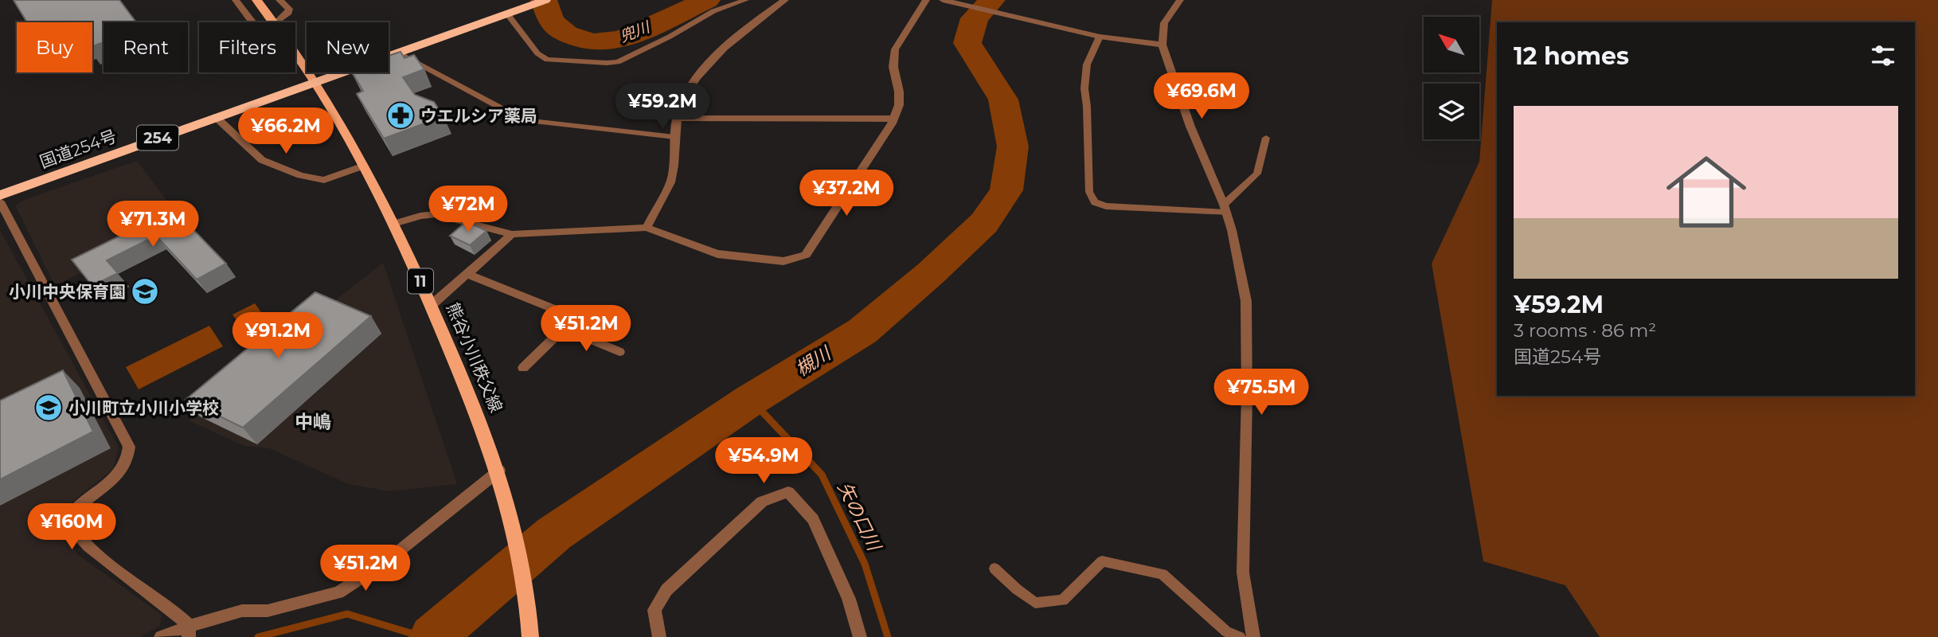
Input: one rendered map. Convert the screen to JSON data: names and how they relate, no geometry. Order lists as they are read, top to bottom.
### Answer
{
  "streets": {
    "highway": ["254", "国道254号"],
    "main road": ["11", "熊谷小川秩父線"]
  },
  "crossings": [
    ["国道254号", "熊谷小川秩父線"]
  ],
  "districts": ["中嶋"],
  "water": ["兜川", "槻川", "矢の口川"],
  "places": {
    "pharmacy": ["ウエルシア薬局"],
    "school or university": ["小川中央保育園", "小川町立小川小学校"]
  },
  "north": "top left",
  "page": {
    "chip": [
      "Buy",
      "Rent",
      "Filters",
      "New"
    ],
    "heading": "12 homes",
    "price": [
      "¥69.6M",
      "¥59.2M",
      "¥66.2M",
      "¥37.2M",
      "¥72M",
      "¥71.3M",
      "¥51.2M",
      "¥91.2M",
      "¥75.5M",
      "¥54.9M",
      "¥160M",
      "¥51.2M"
    ],
    "list": [
      {
        "name": "¥59.2M",
        "note": "3 rooms · 86 m² · 国道254号"
      }
    ]
  }
}
